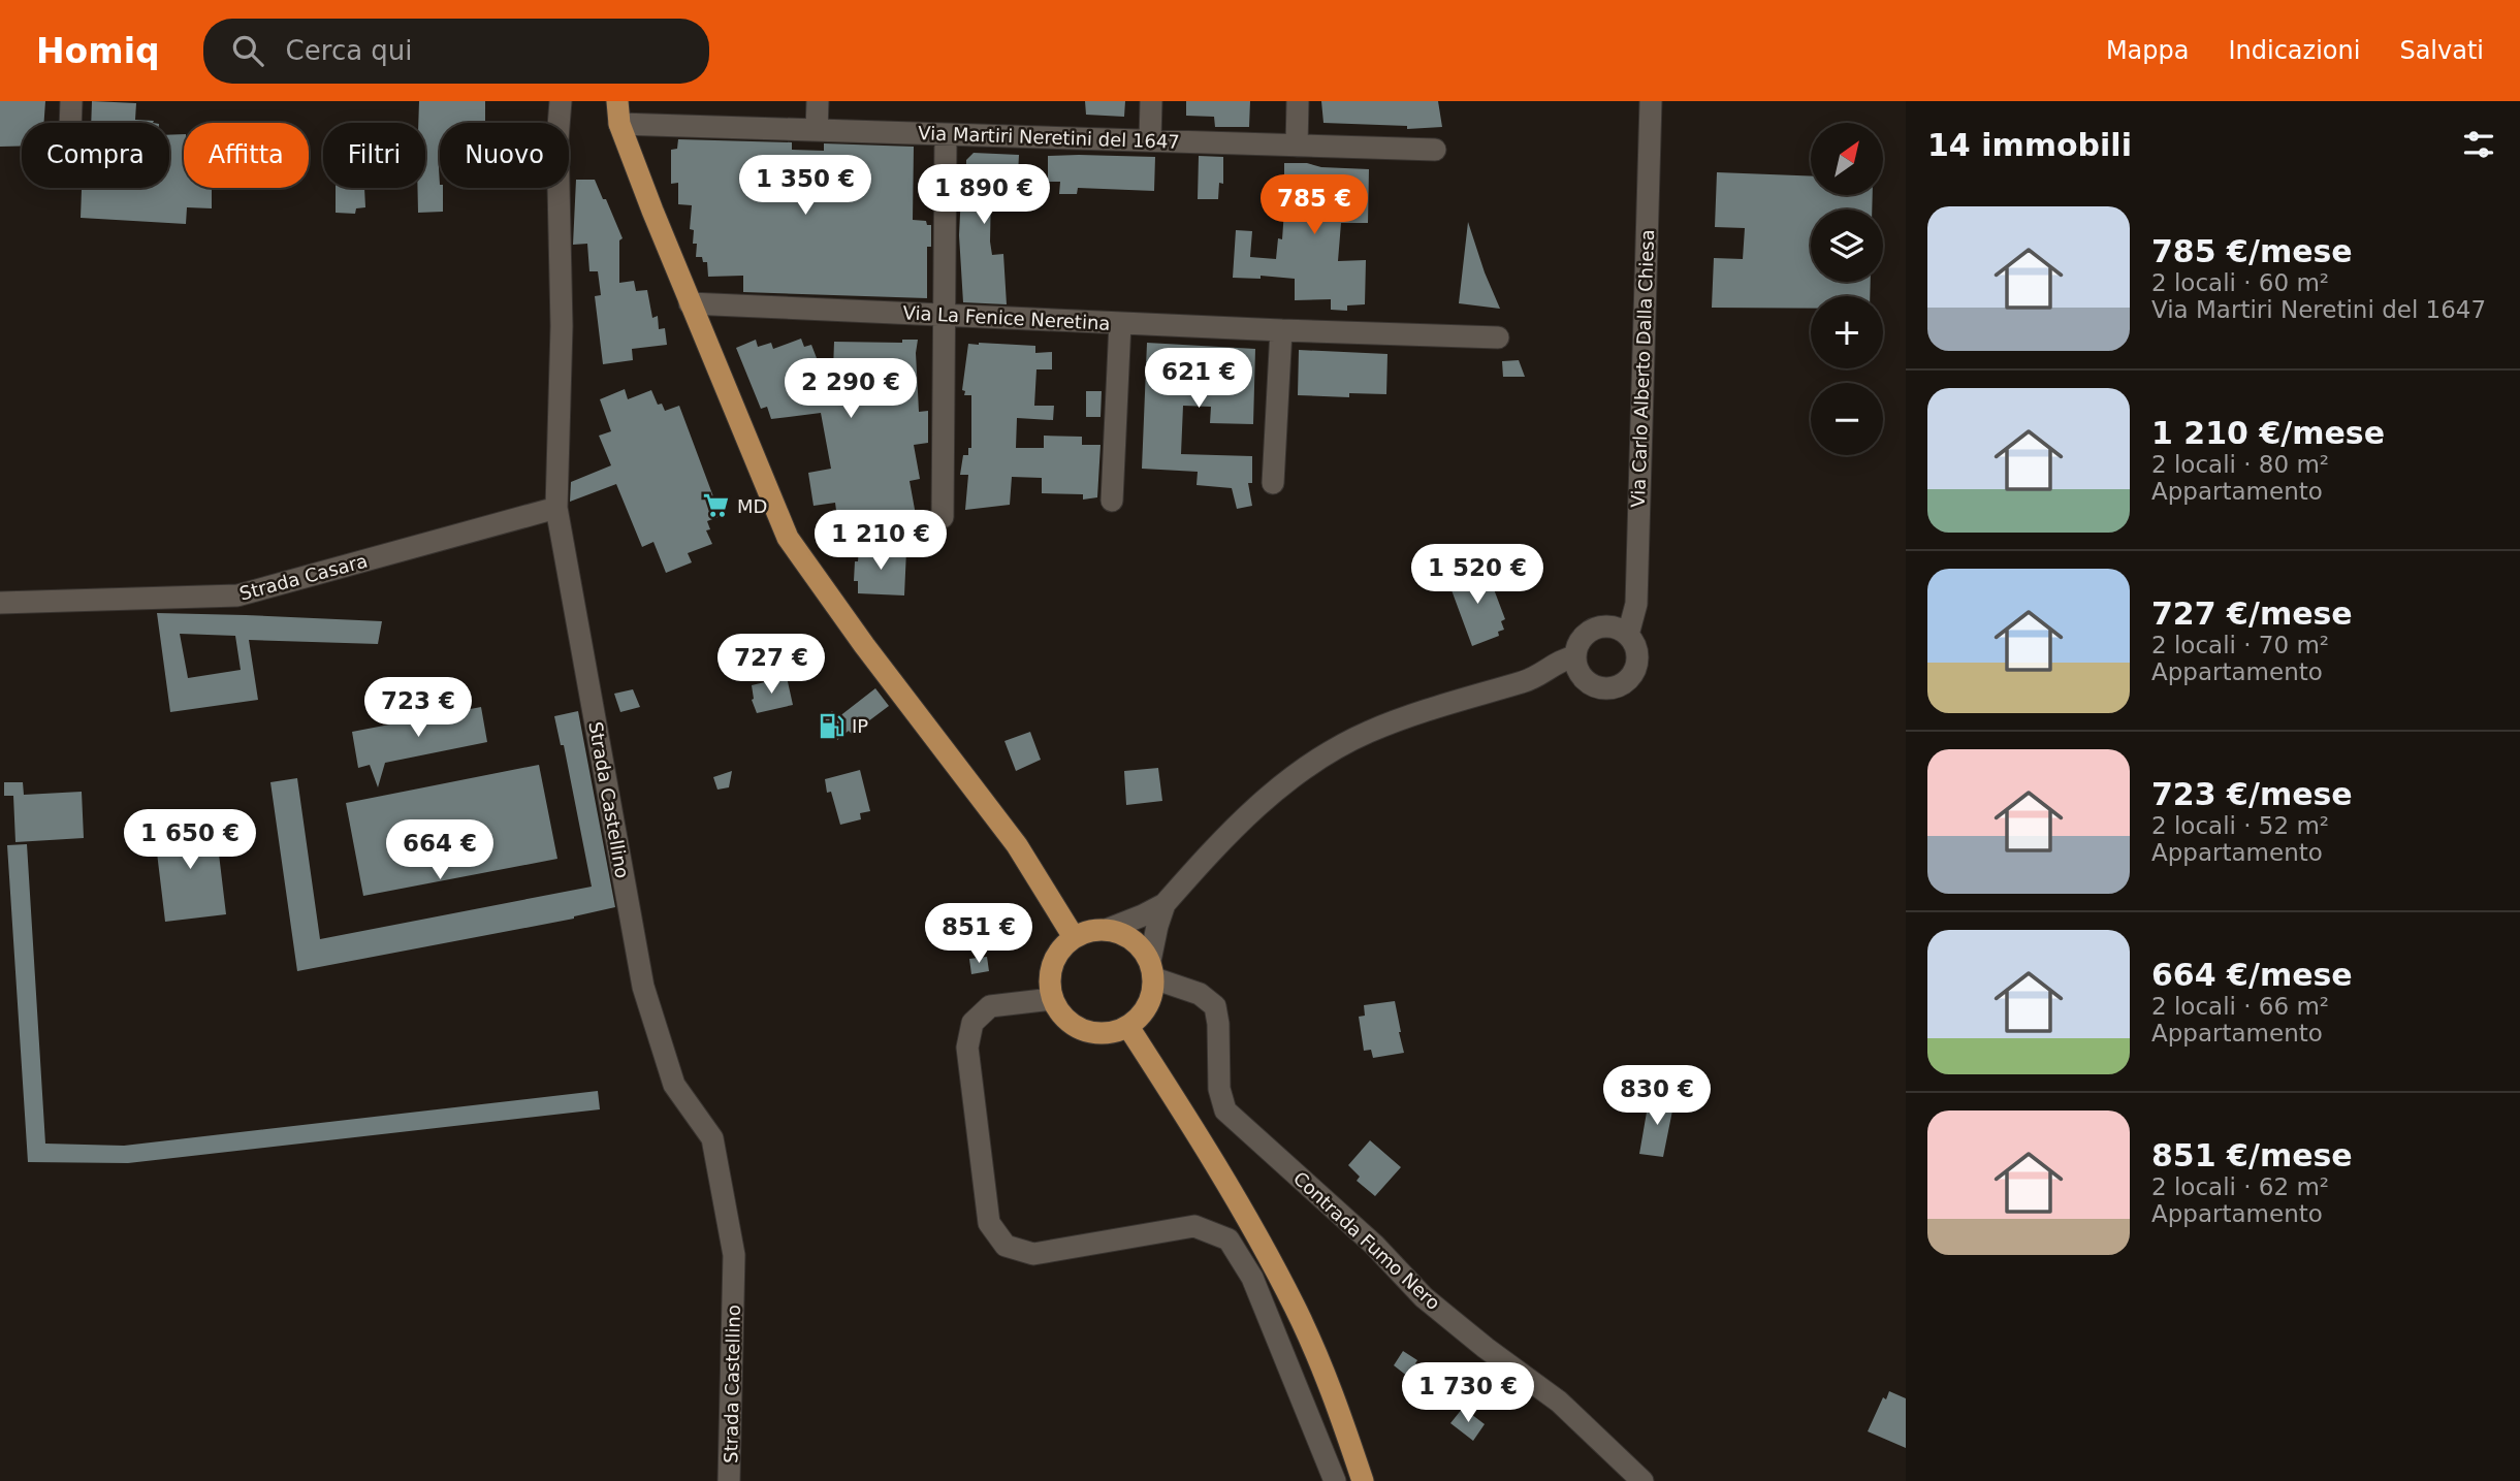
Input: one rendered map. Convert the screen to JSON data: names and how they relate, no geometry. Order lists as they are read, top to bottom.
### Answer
{
  "streets": {
    "street": [
      "Via Martiri Neretini del 1647",
      "Via La Fenice Neretina",
      "Via Carlo Alberto Dalla Chiesa",
      "Strada Casara",
      "Strada Castellino",
      "Contrada Fumo Nero"
    ]
  },
  "crossings": [
    ["Strada Casara", "Strada Castellino"]
  ],
  "places": {
    "supermarket": ["MD"],
    "fuel station": ["IP"]
  },
  "north": "top right",
  "page": {
    "header": "Homiq",
    "search": "Cerca qui",
    "nav": ["Mappa", "Indicazioni", "Salvati"],
    "heading": "14 immobili",
    "map_buttons": ["+", "−"],
    "chip": [
      "Compra",
      "Affitta",
      "Filtri",
      "Nuovo"
    ],
    "price": [
      "1 350 €",
      "1 890 €",
      "785 €",
      "621 €",
      "2 290 €",
      "1 210 €",
      "1 520 €",
      "727 €",
      "723 €",
      "1 650 €",
      "664 €",
      "851 €",
      "830 €",
      "1 730 €"
    ],
    "list": [
      {
        "name": "785 €/mese",
        "note": "2 locali · 60 m² · Via Martiri Neretini del 1647"
      },
      {
        "name": "1 210 €/mese",
        "note": "2 locali · 80 m² · Appartamento"
      },
      {
        "name": "727 €/mese",
        "note": "2 locali · 70 m² · Appartamento"
      },
      {
        "name": "723 €/mese",
        "note": "2 locali · 52 m² · Appartamento"
      },
      {
        "name": "664 €/mese",
        "note": "2 locali · 66 m² · Appartamento"
      },
      {
        "name": "851 €/mese",
        "note": "2 locali · 62 m² · Appartamento"
      }
    ]
  }
}
